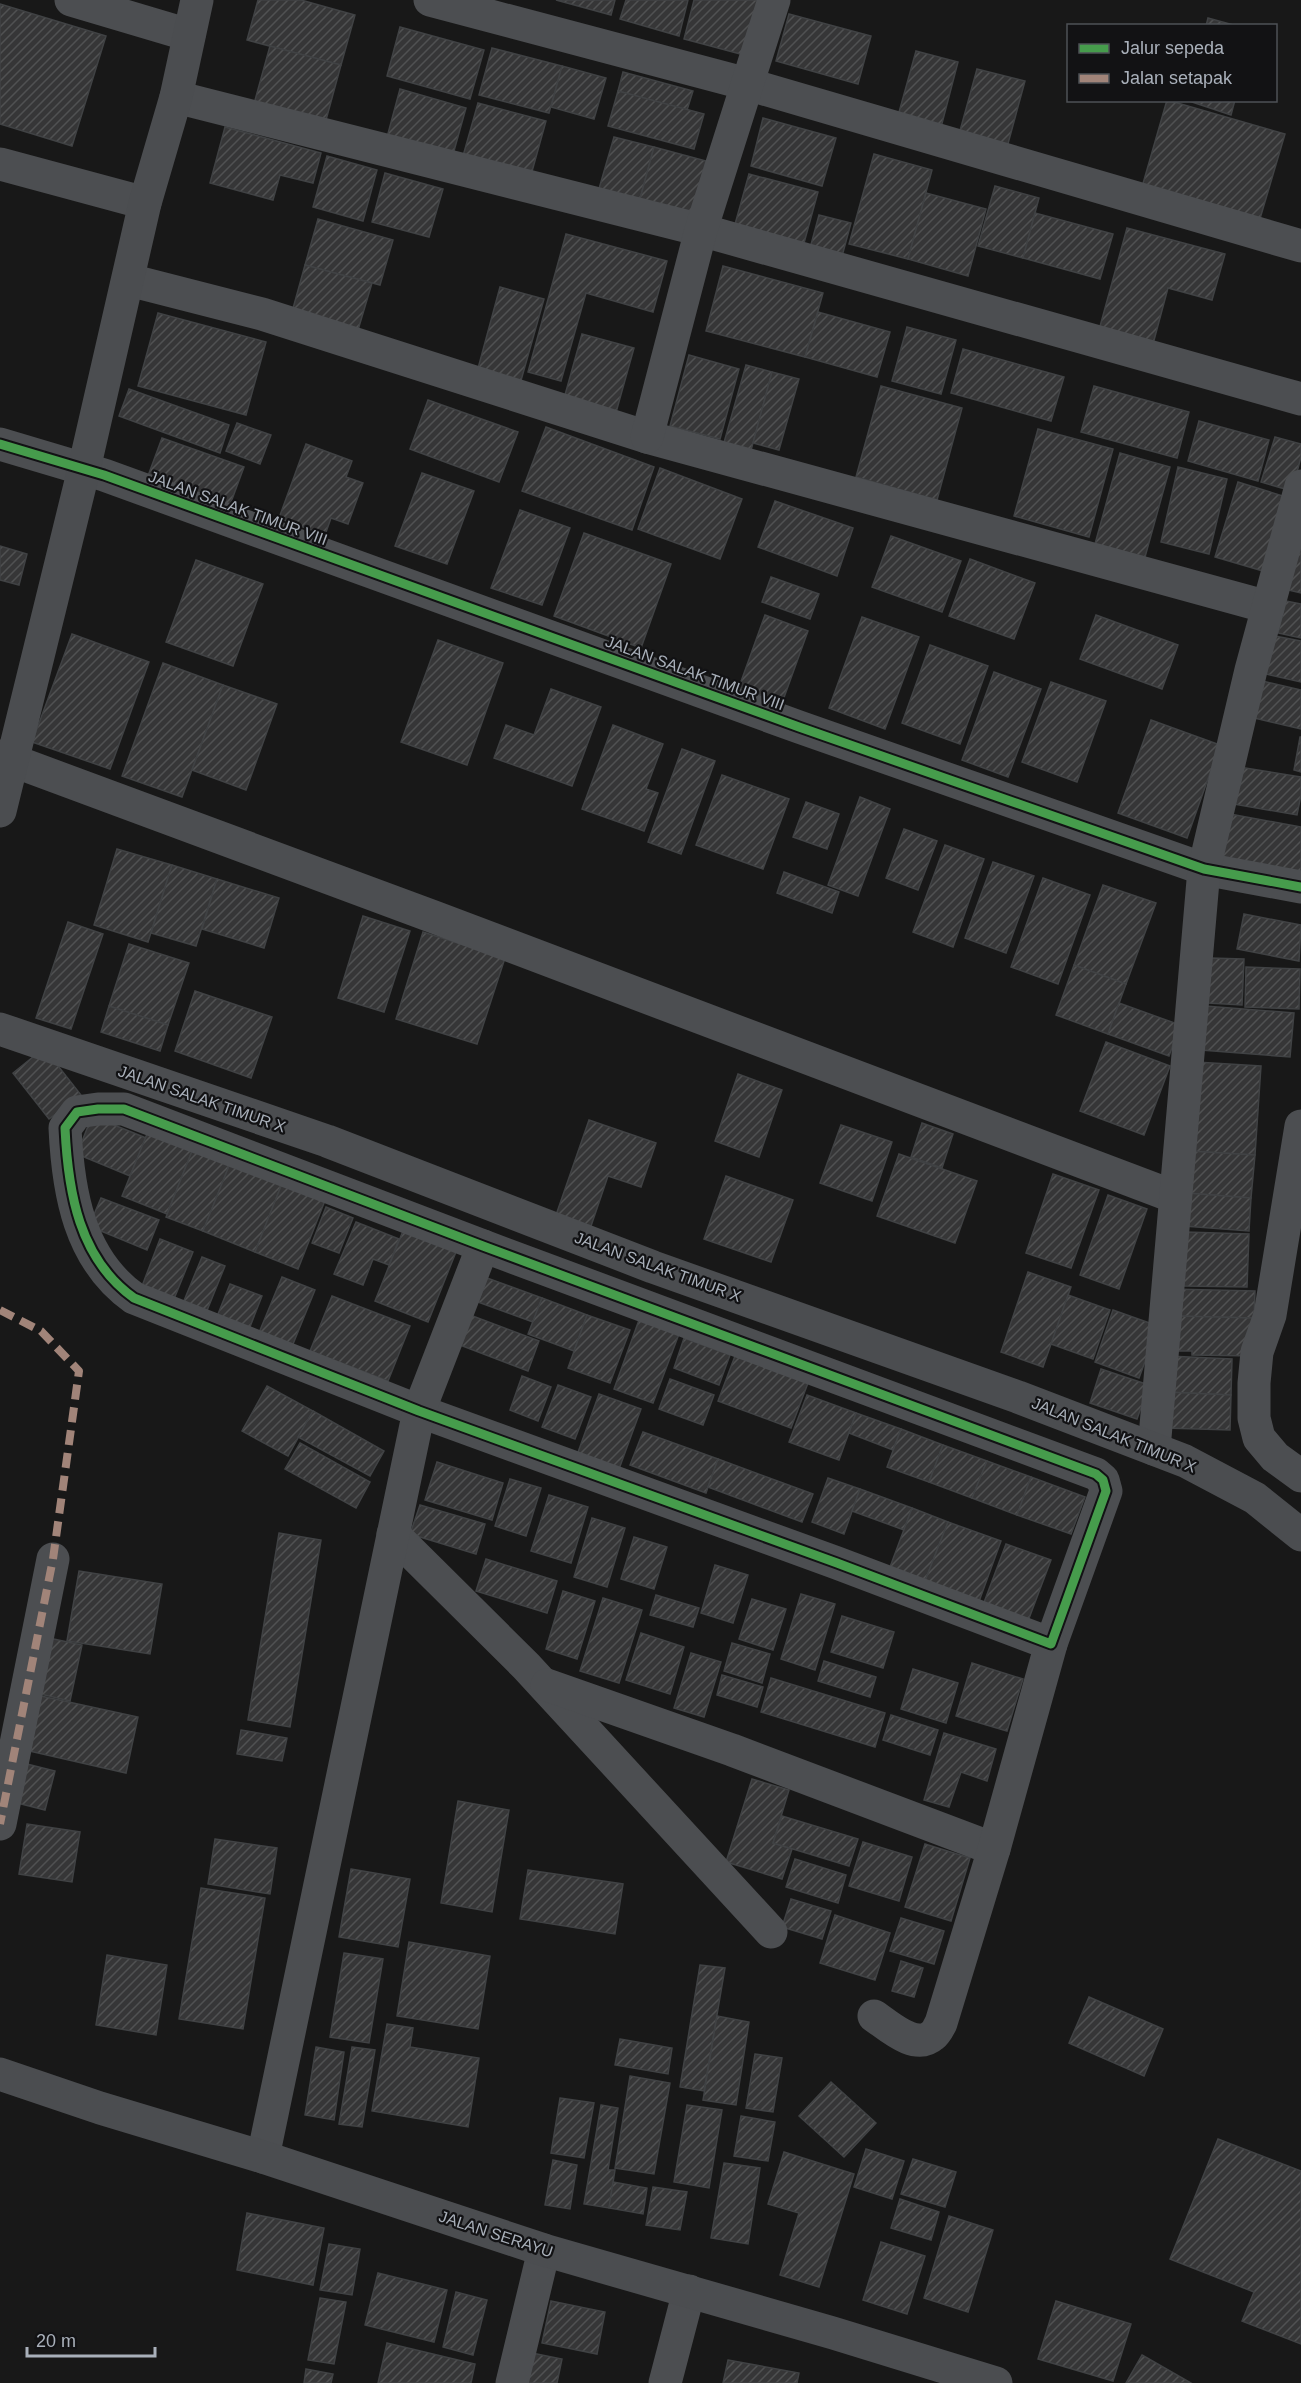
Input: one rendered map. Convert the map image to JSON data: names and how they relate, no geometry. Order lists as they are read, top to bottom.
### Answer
{
  "streets": {
    "street": ["JALAN SALAK TIMUR VIII", "JALAN SALAK TIMUR X", "JALAN SERAYU"]
  },
  "legend": ["Jalur sepeda", "Jalan setapak"],
  "scale_bar": "20 m"
}
